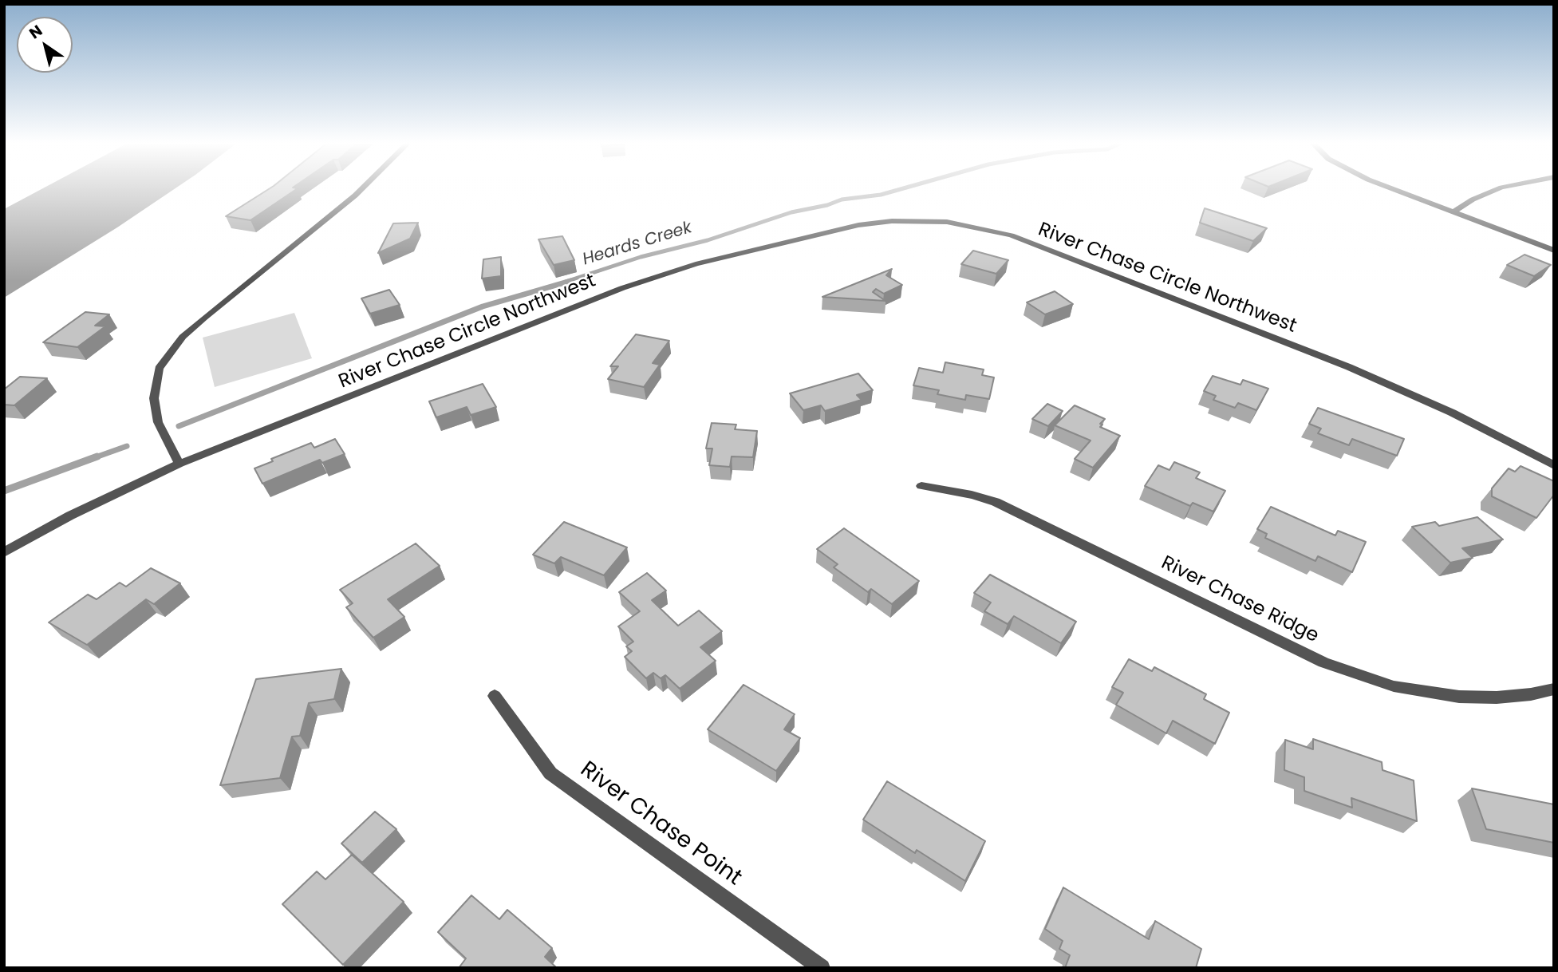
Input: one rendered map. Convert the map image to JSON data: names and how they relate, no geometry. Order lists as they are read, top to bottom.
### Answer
{
  "streets": {
    "street": ["River Chase Circle Northwest", "River Chase Ridge", "River Chase Point"]
  },
  "water": ["Heards Creek"],
  "north": "top left"
}
